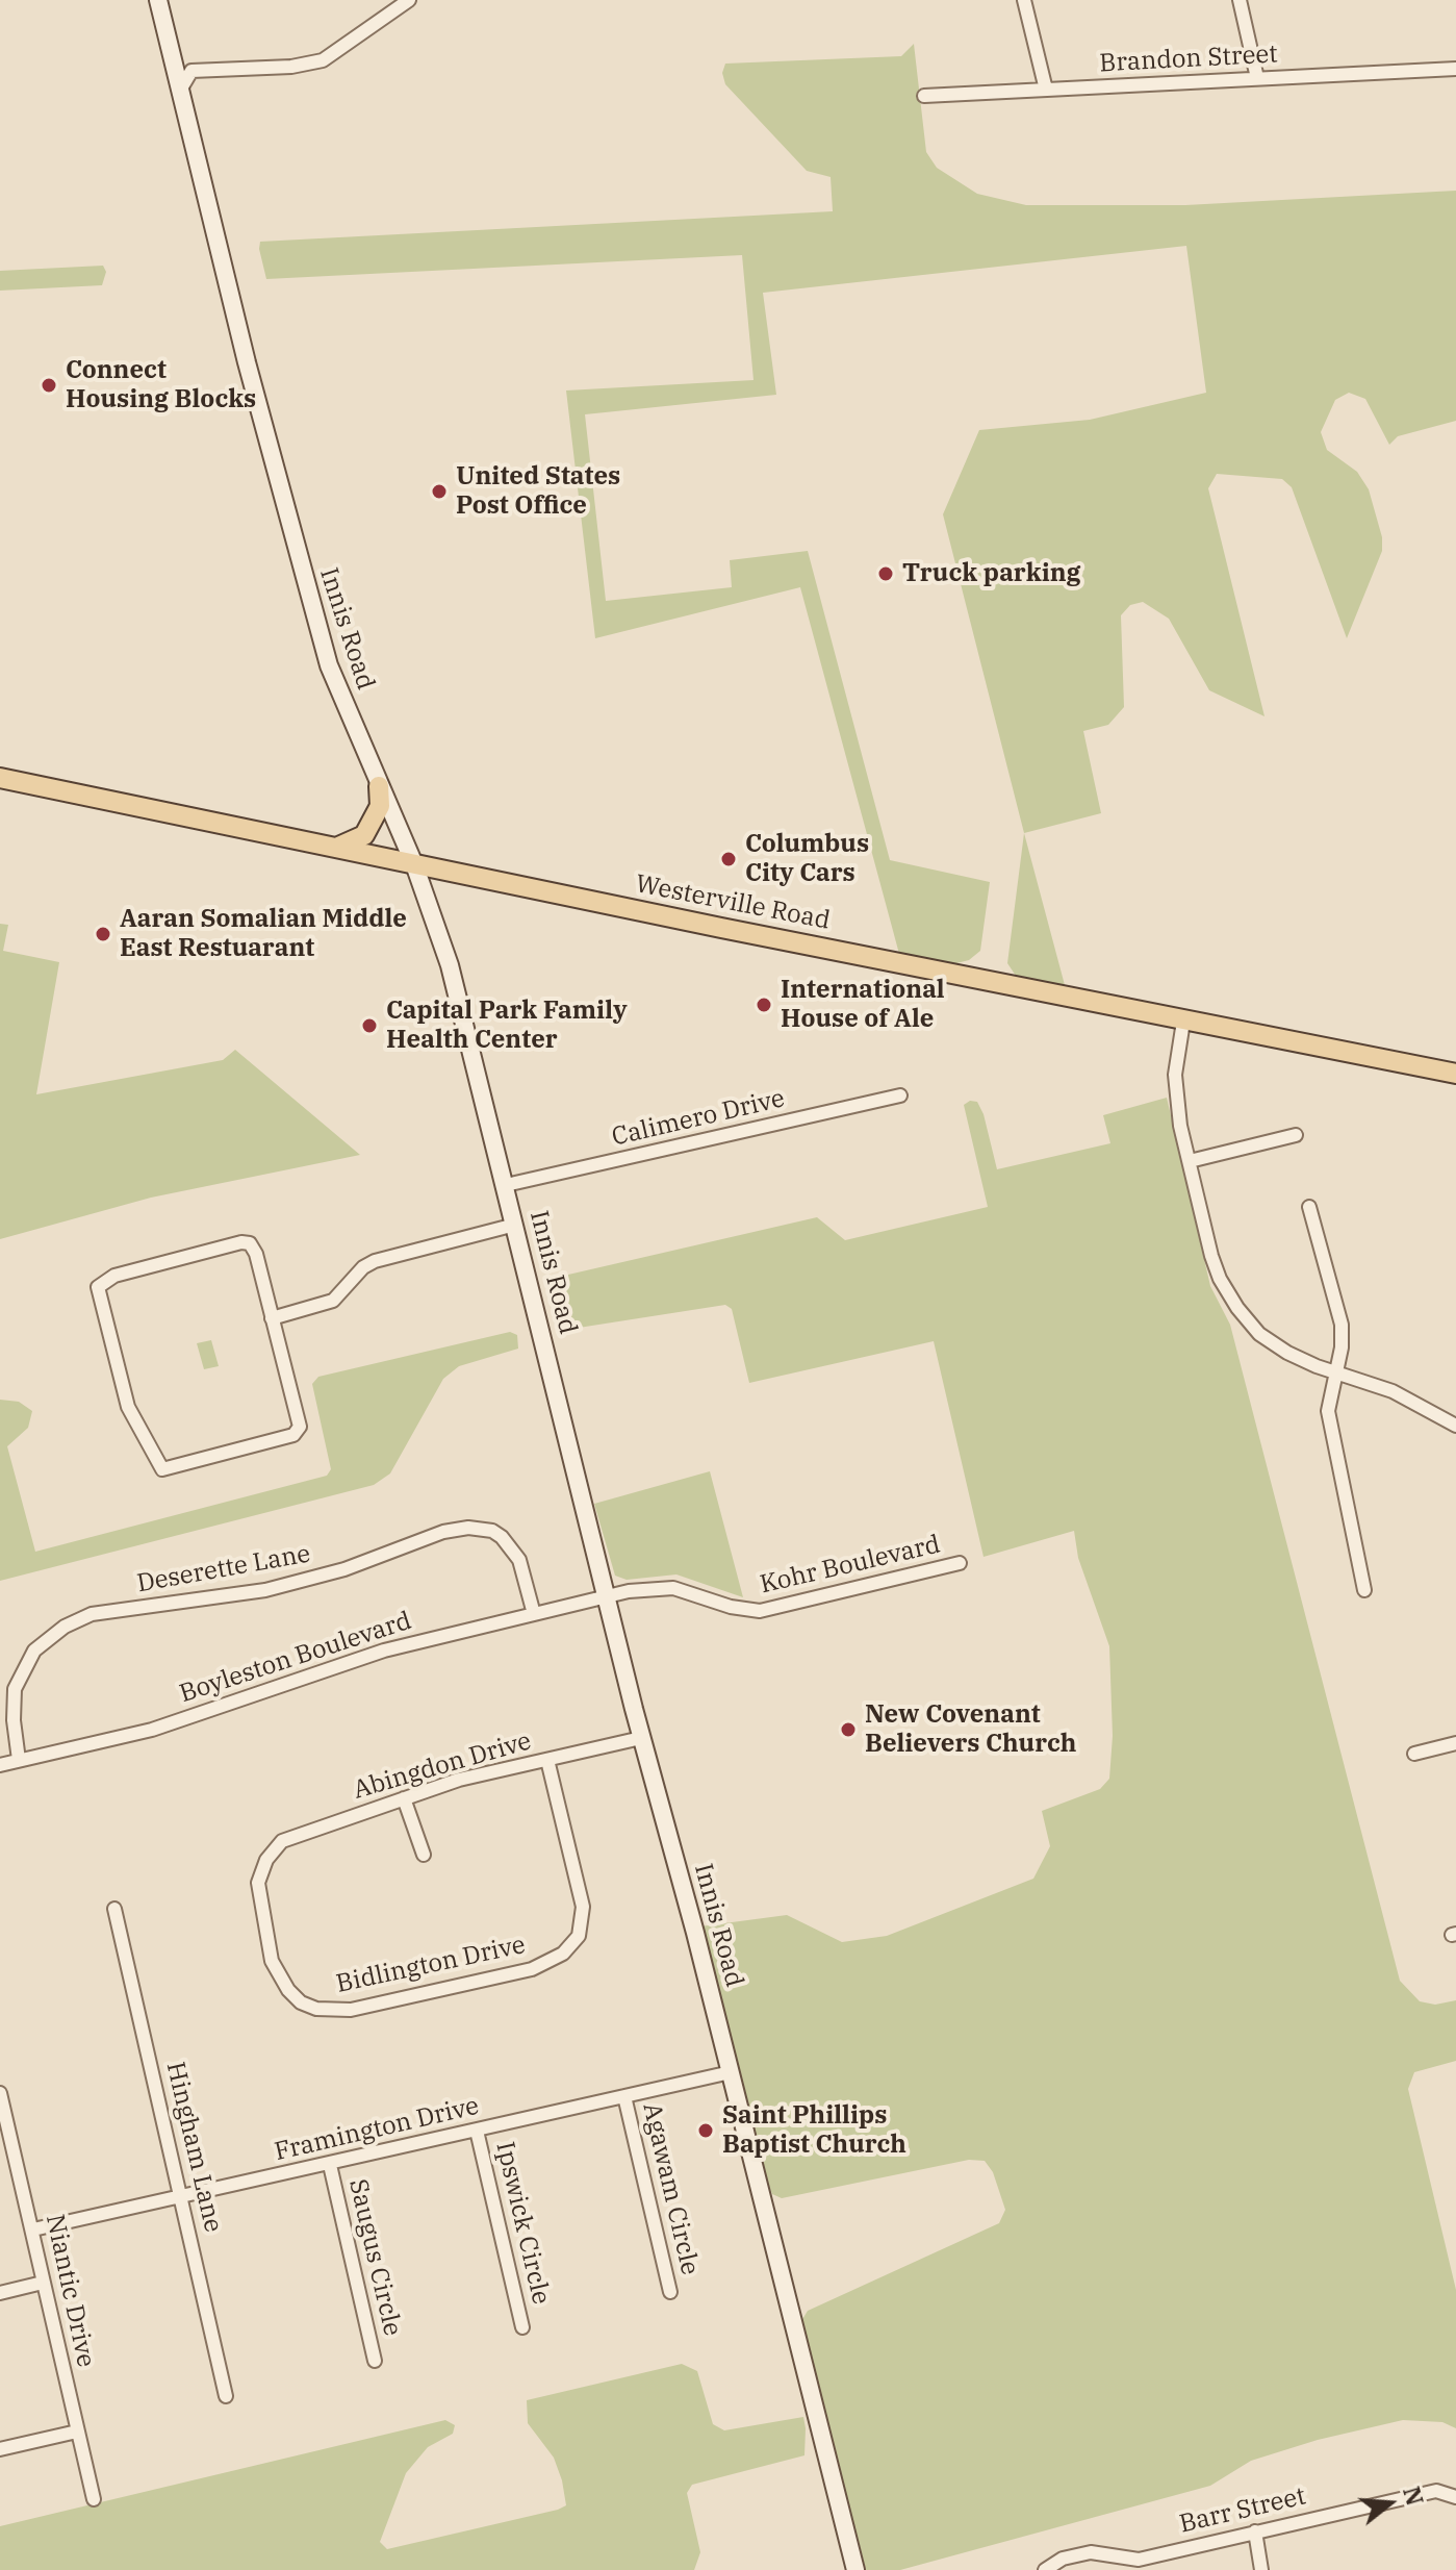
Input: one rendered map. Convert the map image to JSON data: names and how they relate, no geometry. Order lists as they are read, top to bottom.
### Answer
{
  "streets": {
    "main road": ["Innis Road", "Westerville Road"],
    "street": [
      "Brandon Street",
      "Calimero Drive",
      "Kohr Boulevard",
      "Deserette Lane",
      "Boyleston Boulevard",
      "Abingdon Drive",
      "Bidlington Drive",
      "Framington Drive",
      "Hingham Lane",
      "Agawam Circle",
      "Ipswick Circle",
      "Saugus Circle",
      "Niantic Drive",
      "Barr Street"
    ]
  },
  "crossings": [
    ["Innis Road", "Westerville Road"],
    ["Innis Road", "Calimero Drive"],
    ["Innis Road", "Kohr Boulevard"],
    ["Innis Road", "Boyleston Boulevard"],
    ["Innis Road", "Abingdon Drive"],
    ["Innis Road", "Framington Drive"],
    ["Kohr Boulevard", "Boyleston Boulevard"],
    ["Deserette Lane", "Boyleston Boulevard"],
    ["Abingdon Drive", "Bidlington Drive"],
    ["Framington Drive", "Hingham Lane"],
    ["Framington Drive", "Agawam Circle"],
    ["Framington Drive", "Ipswick Circle"],
    ["Framington Drive", "Saugus Circle"],
    ["Framington Drive", "Niantic Drive"]
  ],
  "places": [
    "Connect Housing Blocks",
    "United States Post Office",
    "Truck parking",
    "Columbus City Cars",
    "Aaran Somalian Middle East Restuarant",
    "International House of Ale",
    "Capital Park Family Health Center",
    "New Covenant Believers Church",
    "Saint Phillips Baptist Church"
  ],
  "north": "right"
}
